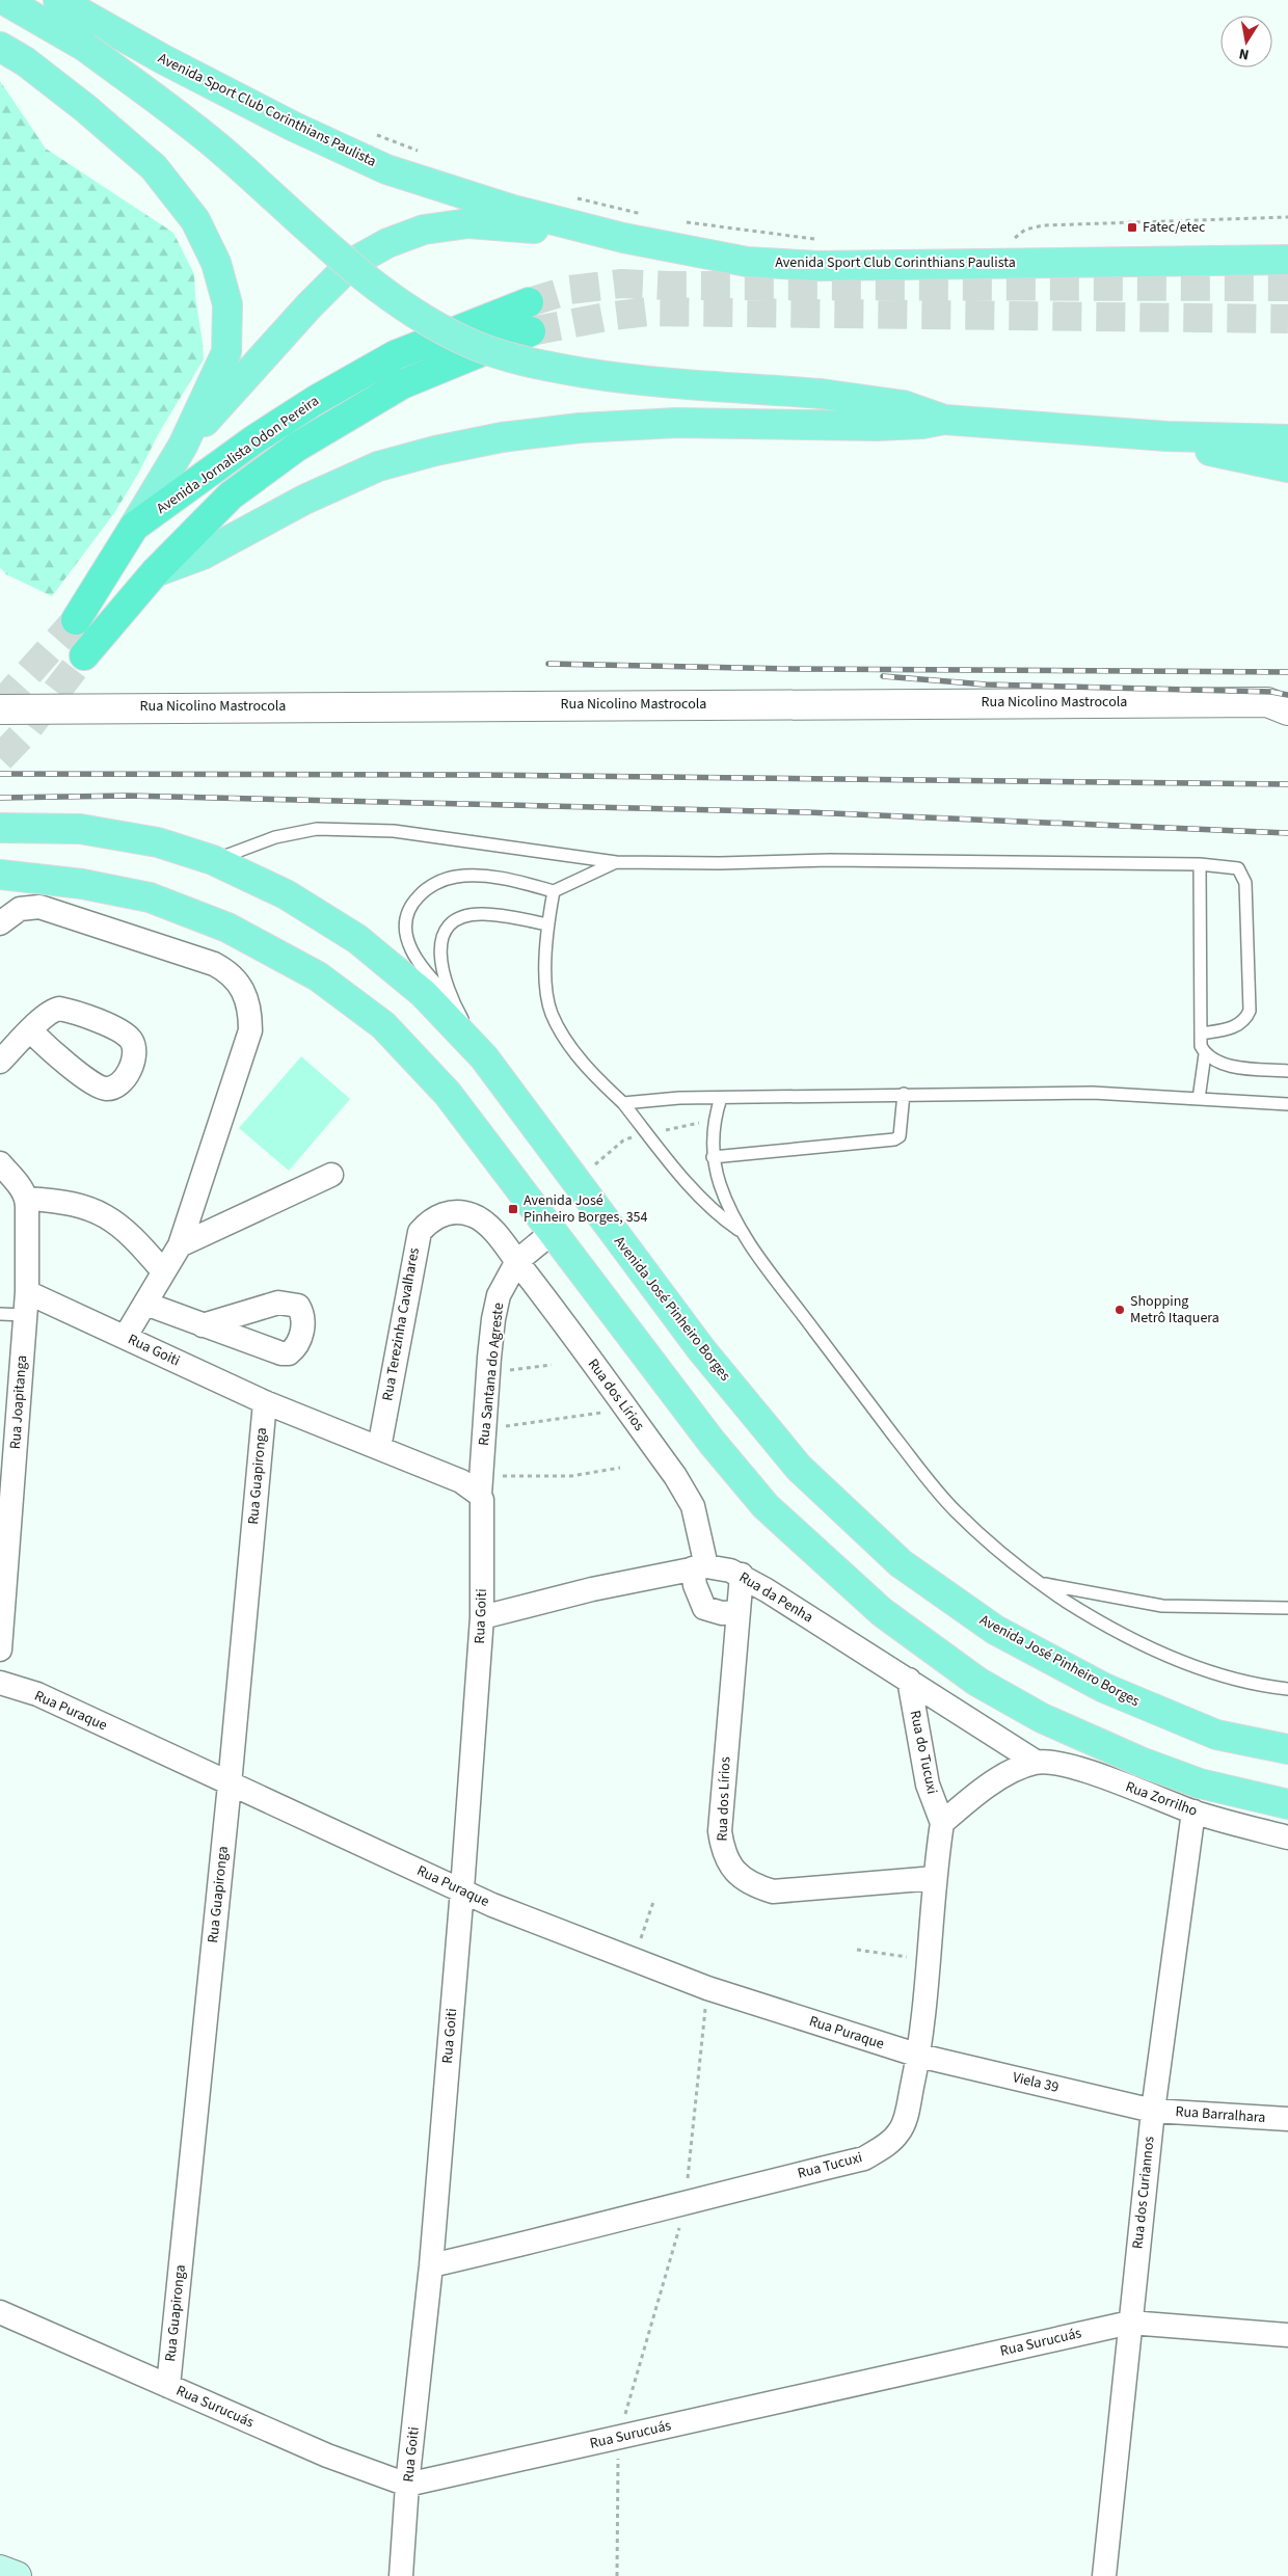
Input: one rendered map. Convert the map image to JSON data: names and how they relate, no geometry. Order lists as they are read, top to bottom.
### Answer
{
  "streets": {
    "highway": ["Avenida Jornalista Odon Pereira"],
    "main road": ["Avenida Sport Club Corinthians Paulista", "Avenida José Pinheiro Borges"],
    "street": [
      "Rua Nicolino Mastrocola",
      "Rua Terezinha Cavalhares",
      "Rua Goiti",
      "Rua Santana do Agreste",
      "Rua dos Lírios",
      "Rua Joapitanga",
      "Rua Guapironga",
      "Rua da Penha",
      "Rua Puraque",
      "Rua do Tucuxi",
      "Rua Zorrilho",
      "Viela 39",
      "Rua Barralhara",
      "Rua Tucuxi",
      "Rua dos Curiannos",
      "Rua Surucuás"
    ]
  },
  "crossings": [
    ["Rua Terezinha Cavalhares", "Rua Goiti"],
    ["Rua Terezinha Cavalhares", "Rua Santana do Agreste"],
    ["Rua Terezinha Cavalhares", "Rua dos Lírios"],
    ["Rua Goiti", "Rua Santana do Agreste"],
    ["Rua Goiti", "Rua Joapitanga"],
    ["Rua Goiti", "Rua Guapironga"],
    ["Rua Goiti", "Rua da Penha"],
    ["Rua Goiti", "Rua Puraque"],
    ["Rua Goiti", "Rua Tucuxi"],
    ["Rua Goiti", "Rua Surucuás"],
    ["Rua Santana do Agreste", "Rua dos Lírios"],
    ["Rua dos Lírios", "Rua da Penha"],
    ["Rua dos Lírios", "Rua Tucuxi"],
    ["Rua Guapironga", "Rua Puraque"],
    ["Rua Guapironga", "Rua Surucuás"],
    ["Rua da Penha", "Rua do Tucuxi"],
    ["Rua da Penha", "Rua Zorrilho"],
    ["Rua Puraque", "Viela 39"],
    ["Rua Puraque", "Rua Tucuxi"],
    ["Rua do Tucuxi", "Rua Tucuxi"],
    ["Rua Zorrilho", "Rua dos Curiannos"],
    ["Viela 39", "Rua Barralhara"],
    ["Viela 39", "Rua Tucuxi"],
    ["Viela 39", "Rua dos Curiannos"],
    ["Rua Barralhara", "Rua dos Curiannos"],
    ["Rua dos Curiannos", "Rua Surucuás"]
  ],
  "places": {
    "transit": ["Fatec/etec", "Avenida José Pinheiro Borges, 354"],
    "other": ["Shopping Metrô Itaquera"]
  },
  "north": "bottom"
}
